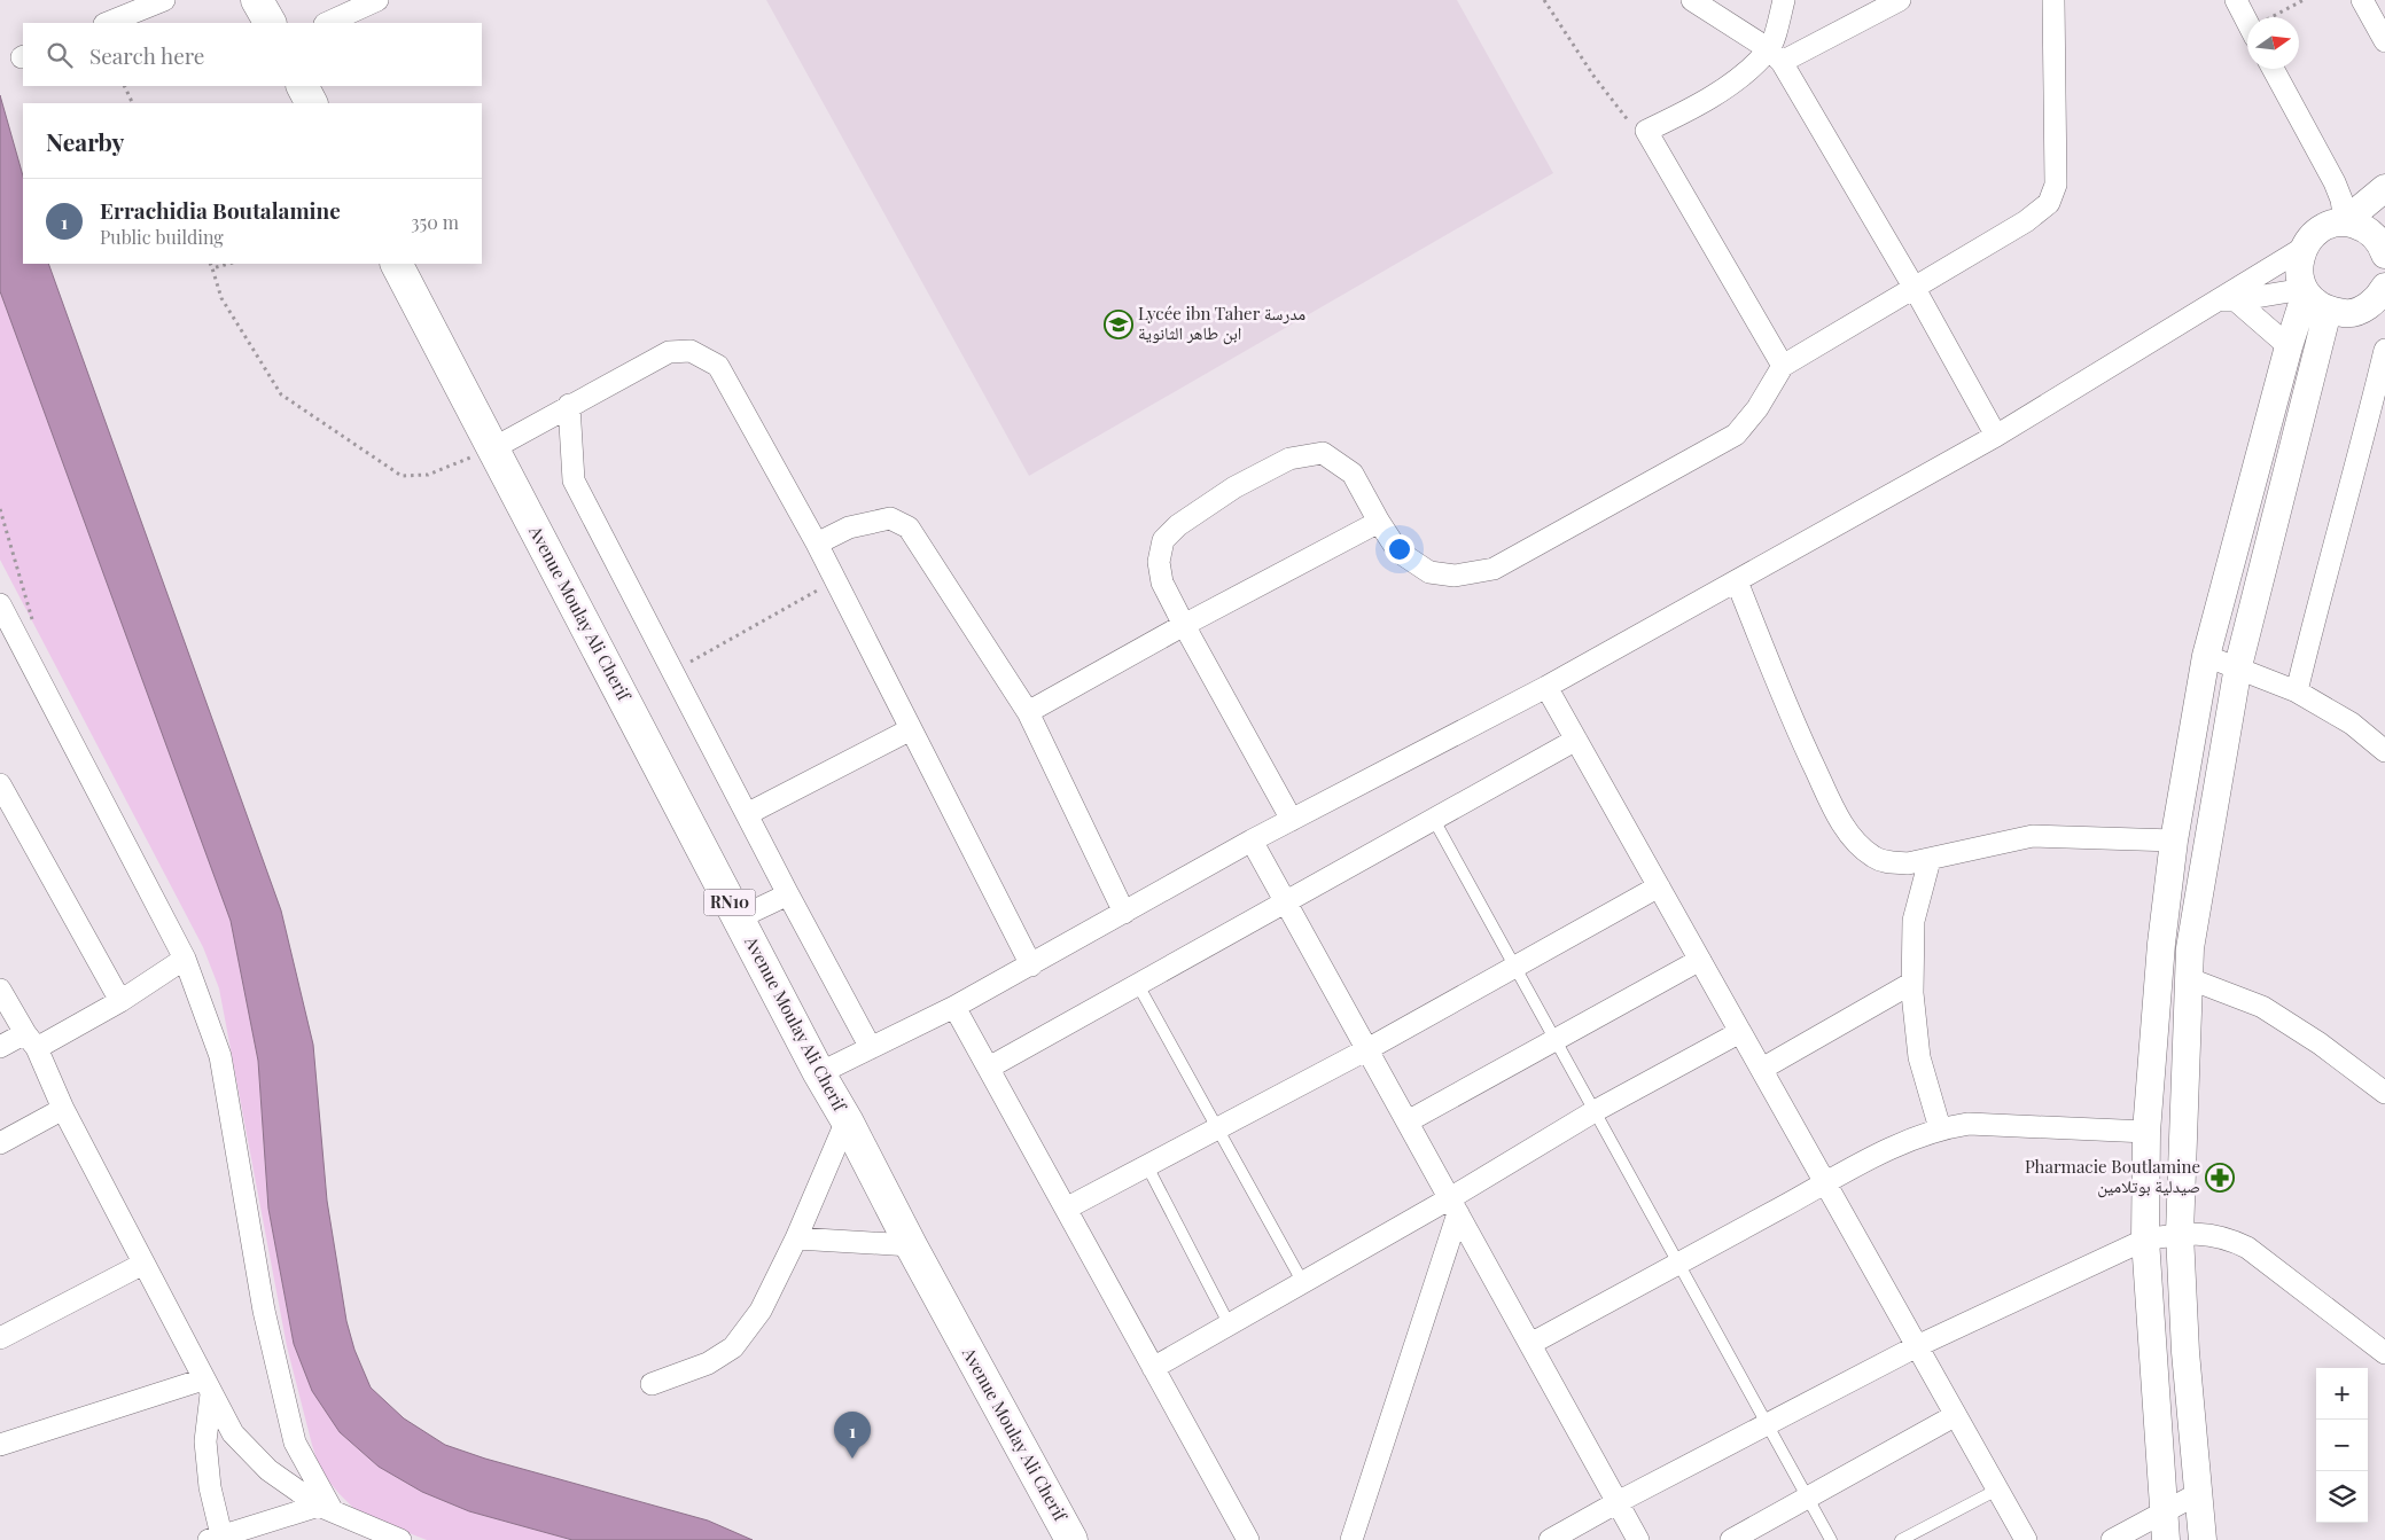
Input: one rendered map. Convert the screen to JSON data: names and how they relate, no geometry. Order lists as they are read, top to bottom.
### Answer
{
  "streets": {
    "main road": ["Avenue Moulay Ali Cherif", "RN10"]
  },
  "places": {
    "school or university": ["Lycée ibn Taher مدرسة ابن طاهر الثانوية"],
    "pharmacy": ["Pharmacie Boutlamine صيدلية بوتلامين"]
  },
  "north": "right",
  "page": {
    "search": "Search here",
    "heading": "Nearby",
    "list": [
      {
        "mark": "1",
        "name": "Errachidia Boutalamine",
        "note": "Public building",
        "value": "350 m"
      }
    ],
    "map_buttons": ["+", "−"],
    "pins": "1"
  }
}
